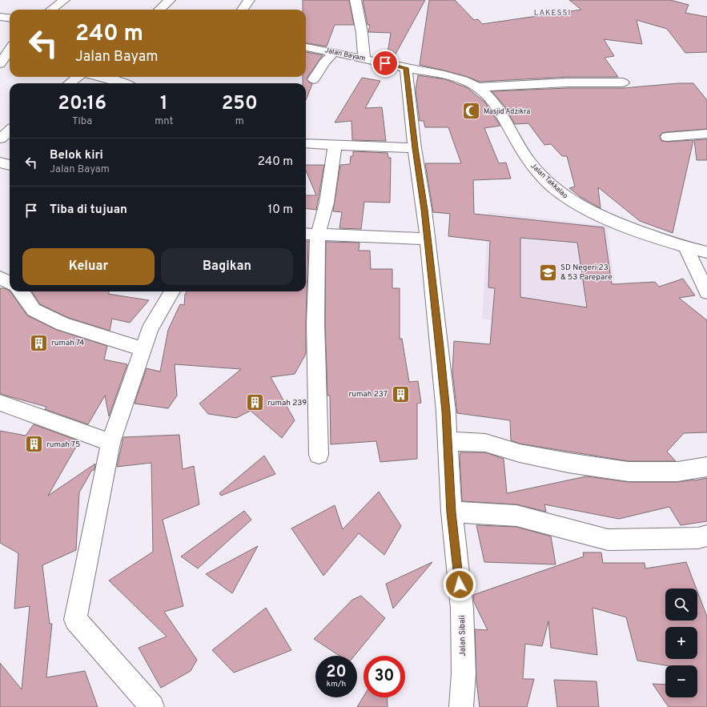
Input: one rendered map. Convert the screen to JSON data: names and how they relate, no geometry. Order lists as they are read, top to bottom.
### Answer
{
  "streets": {
    "street": ["Jalan Bayam", "Jalan Takkalao", "Jalan Sibali"]
  },
  "crossings": [
    ["Jalan Bayam", "Jalan Takkalao"],
    ["Jalan Bayam", "Jalan Sibali"],
    ["Jalan Takkalao", "Jalan Sibali"]
  ],
  "districts": ["LAKESSI"],
  "places": {
    "mosque": ["Masjid Adzikra"],
    "school or university": ["SD Negeri 23 & 53 Parepare"],
    "building": [
      "rumah 74",
      "rumah 237",
      "rumah 239",
      "rumah 75"
    ]
  },
  "page": {
    "turn": ["240 m", "Jalan Bayam"],
    "eta": [
      "20:16",
      "Tiba",
      "1",
      "mnt",
      "250",
      "m"
    ],
    "list": [
      {
        "name": "Belok kiri",
        "note": "Jalan Bayam",
        "value": "240 m"
      },
      {
        "name": "Tiba di tujuan",
        "value": "10 m"
      }
    ],
    "buttons": ["Keluar", "Bagikan"],
    "map_buttons": ["+", "−"],
    "speed": "20 km/h",
    "limit": "30"
  }
}
